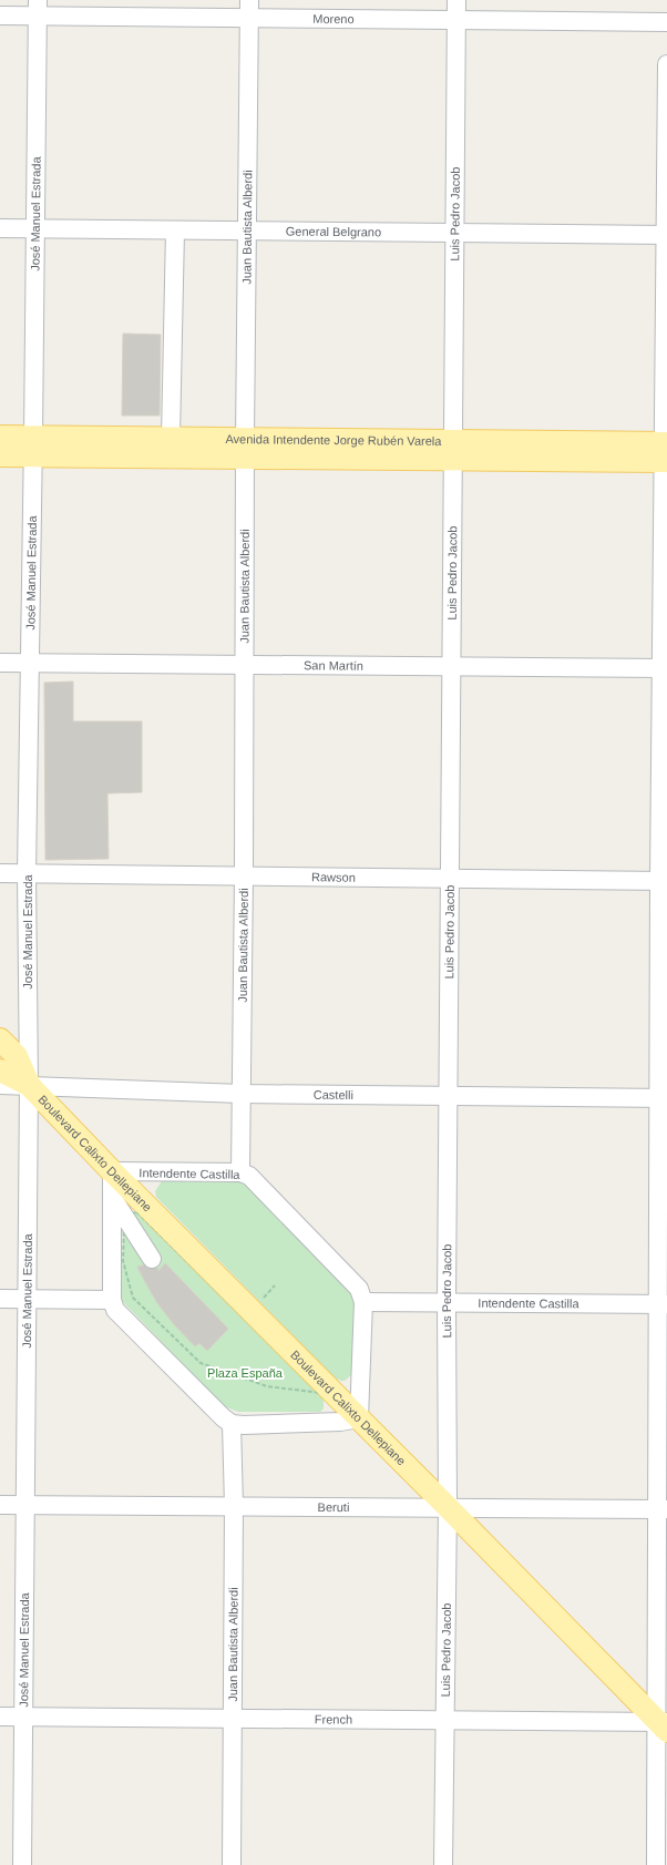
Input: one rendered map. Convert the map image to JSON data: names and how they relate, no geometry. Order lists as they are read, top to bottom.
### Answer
{
  "streets": {
    "main road": ["Avenida Intendente Jorge Rubén Varela", "Boulevard Calixto Dellepiane"],
    "street": [
      "Moreno",
      "José Manuel Estrada",
      "Luis Pedro Jacob",
      "Juan Bautista Alberdi",
      "General Belgrano",
      "San Martín",
      "Rawson",
      "Castelli",
      "Intendente Castilla",
      "Beruti",
      "French"
    ]
  },
  "crossings": [
    ["Moreno", "José Manuel Estrada"],
    ["Moreno", "Luis Pedro Jacob"],
    ["Moreno", "Juan Bautista Alberdi"],
    ["José Manuel Estrada", "General Belgrano"],
    ["José Manuel Estrada", "Avenida Intendente Jorge Rubén Varela"],
    ["José Manuel Estrada", "San Martín"],
    ["José Manuel Estrada", "Rawson"],
    ["José Manuel Estrada", "Castelli"],
    ["José Manuel Estrada", "Boulevard Calixto Dellepiane"],
    ["José Manuel Estrada", "Beruti"],
    ["José Manuel Estrada", "French"],
    ["Luis Pedro Jacob", "General Belgrano"],
    ["Luis Pedro Jacob", "Avenida Intendente Jorge Rubén Varela"],
    ["Luis Pedro Jacob", "San Martín"],
    ["Luis Pedro Jacob", "Rawson"],
    ["Luis Pedro Jacob", "Castelli"],
    ["Luis Pedro Jacob", "Boulevard Calixto Dellepiane"],
    ["Luis Pedro Jacob", "Intendente Castilla"],
    ["Luis Pedro Jacob", "Beruti"],
    ["Luis Pedro Jacob", "French"],
    ["Juan Bautista Alberdi", "General Belgrano"],
    ["Juan Bautista Alberdi", "Avenida Intendente Jorge Rubén Varela"],
    ["Juan Bautista Alberdi", "San Martín"],
    ["Juan Bautista Alberdi", "Rawson"],
    ["Juan Bautista Alberdi", "Castelli"],
    ["Juan Bautista Alberdi", "Intendente Castilla"],
    ["Juan Bautista Alberdi", "Beruti"],
    ["Juan Bautista Alberdi", "French"],
    ["Castelli", "Boulevard Calixto Dellepiane"],
    ["Boulevard Calixto Dellepiane", "Intendente Castilla"],
    ["Boulevard Calixto Dellepiane", "Beruti"],
    ["Boulevard Calixto Dellepiane", "French"]
  ],
  "parks": ["Plaza España"]
}
